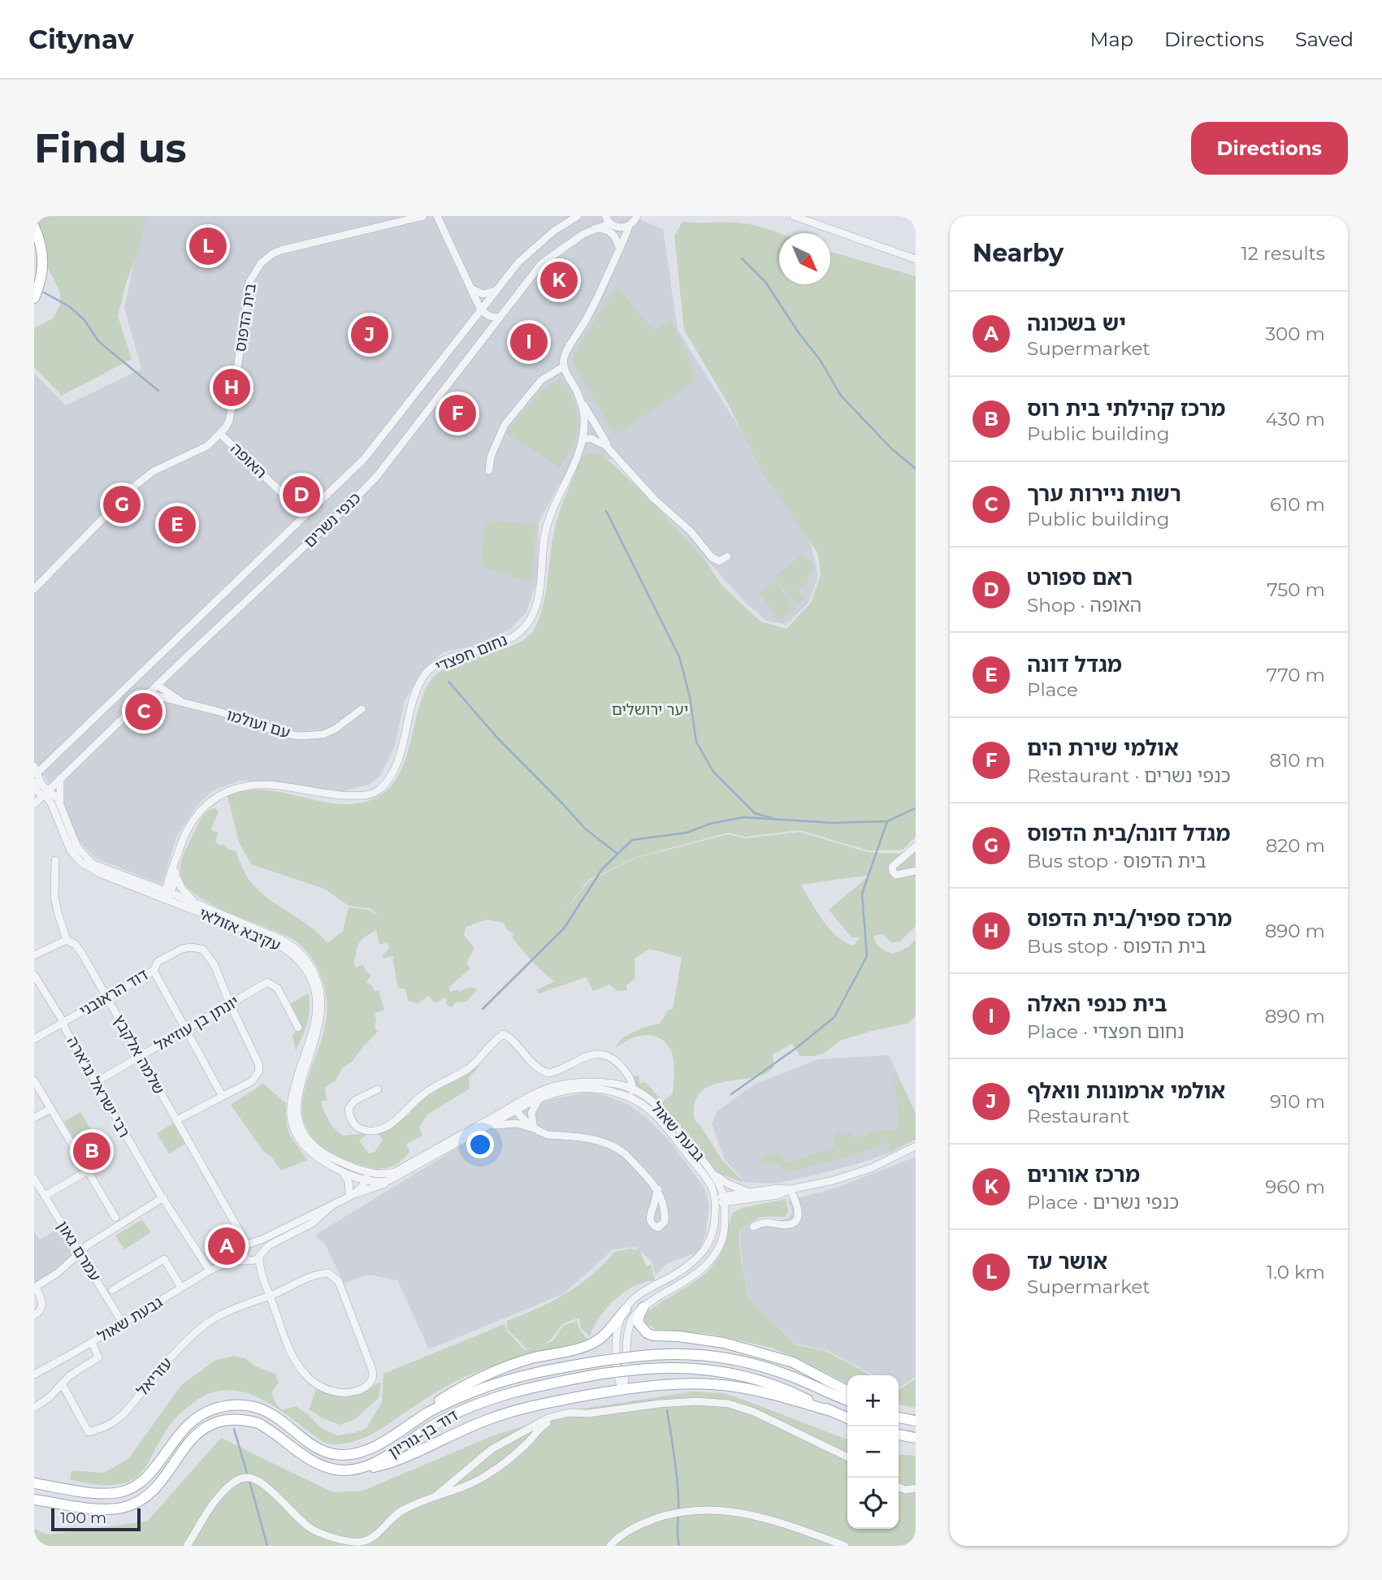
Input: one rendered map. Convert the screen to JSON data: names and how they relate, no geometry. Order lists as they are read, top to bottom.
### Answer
{
  "streets": {
    "main road": ["דוד בן-גוריון"],
    "street": [
      "בית הדפוס",
      "האופה",
      "כנפי נשרים",
      "נחום חפצדי",
      "עם ועולמו",
      "עקיבא אזולאי",
      "דוד הראובני",
      "יונתן בן עוזיאל",
      "שלמה אלקבץ",
      "רבי ישראל נג'ארה",
      "גבעת שאול",
      "עמרם גאון",
      "עזריאל"
    ]
  },
  "crossings": [
    ["בית הדפוס", "האופה"],
    ["כנפי נשרים", "עם ועולמו"],
    ["כנפי נשרים", "עקיבא אזולאי"],
    ["נחום חפצדי", "עקיבא אזולאי"],
    ["עקיבא אזולאי", "גבעת שאול"],
    ["דוד הראובני", "יונתן בן עוזיאל"],
    ["דוד הראובני", "שלמה אלקבץ"],
    ["דוד הראובני", "רבי ישראל נג'ארה"],
    ["יונתן בן עוזיאל", "שלמה אלקבץ"],
    ["יונתן בן עוזיאל", "רבי ישראל נג'ארה"],
    ["שלמה אלקבץ", "גבעת שאול"],
    ["רבי ישראל נג'ארה", "גבעת שאול"],
    ["גבעת שאול", "עמרם גאון"]
  ],
  "parks": ["יער ירושלים"],
  "scale_bar": "100 m",
  "north": "bottom right",
  "page": {
    "header": "Citynav",
    "nav": ["Map", "Directions", "Saved"],
    "buttons": "Directions",
    "title": "Find us",
    "heading": ["Nearby", "12 results"],
    "pins": [
      "L",
      "K",
      "J",
      "I",
      "H",
      "F",
      "D",
      "G",
      "E",
      "C",
      "B",
      "A"
    ],
    "list": [
      {
        "mark": "A",
        "name": "יש בשכונה",
        "note": "Supermarket",
        "value": "300 m"
      },
      {
        "mark": "B",
        "name": "מרכז קהילתי בית רוס",
        "note": "Public building",
        "value": "430 m"
      },
      {
        "mark": "C",
        "name": "רשות ניירות ערך",
        "note": "Public building",
        "value": "610 m"
      },
      {
        "mark": "D",
        "name": "ראם ספורט",
        "note": "Shop · האופה",
        "value": "750 m"
      },
      {
        "mark": "E",
        "name": "מגדל דונה",
        "note": "Place",
        "value": "770 m"
      },
      {
        "mark": "F",
        "name": "אולמי שירת הים",
        "note": "Restaurant · כנפי נשרים",
        "value": "810 m"
      },
      {
        "mark": "G",
        "name": "מגדל דונה/בית הדפוס",
        "note": "Bus stop · בית הדפוס",
        "value": "820 m"
      },
      {
        "mark": "H",
        "name": "מרכז ספיר/בית הדפוס",
        "note": "Bus stop · בית הדפוס",
        "value": "890 m"
      },
      {
        "mark": "I",
        "name": "בית כנפי האלה",
        "note": "Place · נחום חפצדי",
        "value": "890 m"
      },
      {
        "mark": "J",
        "name": "אולמי ארמונות וואלף",
        "note": "Restaurant",
        "value": "910 m"
      },
      {
        "mark": "K",
        "name": "מרכז אורנים",
        "note": "Place · כנפי נשרים",
        "value": "960 m"
      },
      {
        "mark": "L",
        "name": "אושר עד",
        "note": "Supermarket",
        "value": "1.0 km"
      }
    ],
    "map_buttons": ["+", "−"],
    "scale": "100 m"
  }
}
